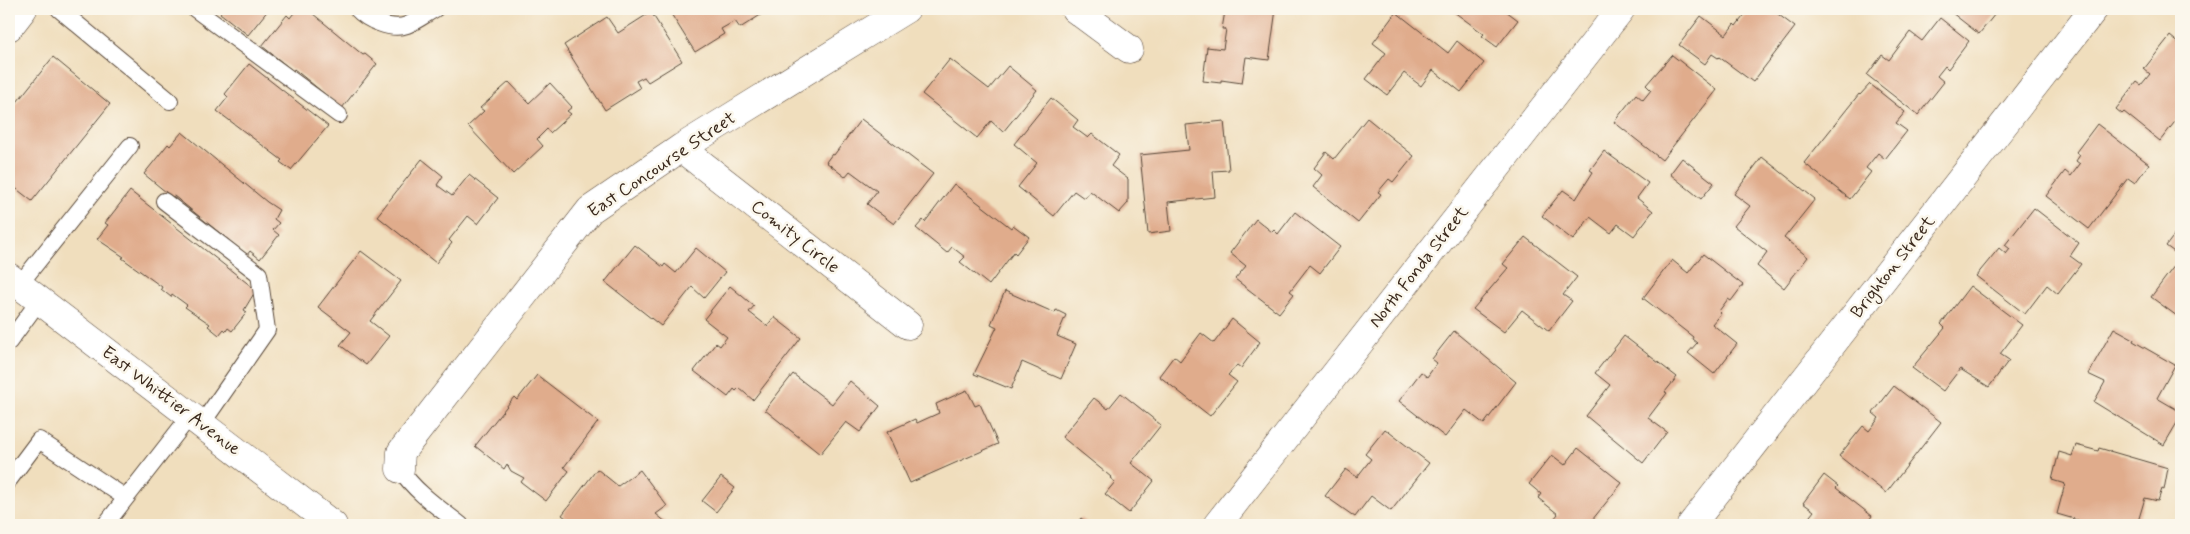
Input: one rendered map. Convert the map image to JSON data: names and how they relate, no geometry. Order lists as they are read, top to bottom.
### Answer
{
  "streets": {
    "street": [
      "East Concourse Street",
      "Comity Circle",
      "North Fonda Street",
      "Brighton Street",
      "East Whittier Avenue"
    ]
  },
  "crossings": [
    ["East Concourse Street", "Comity Circle"]
  ]
}
